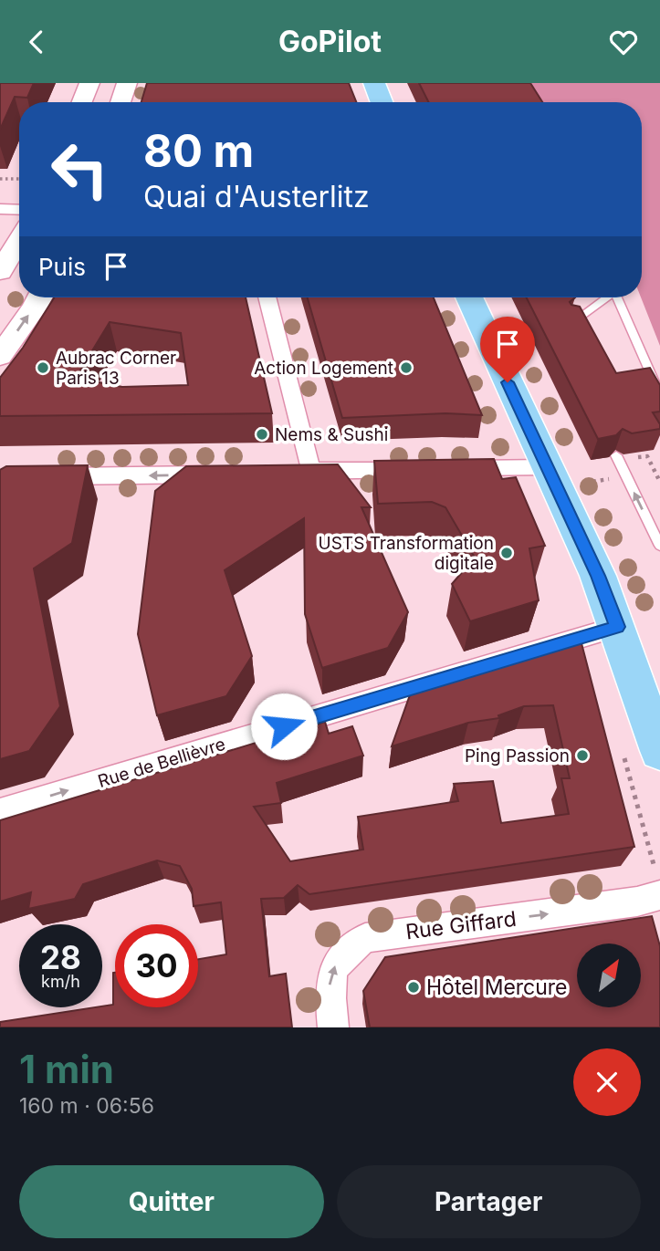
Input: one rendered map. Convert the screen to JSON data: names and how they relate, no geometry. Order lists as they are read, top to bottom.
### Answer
{
  "streets": {
    "street": ["Rue de Bellièvre", "Rue Giffard"]
  },
  "one_way": ["Rue de Bellièvre", "Rue Giffard"],
  "places": [
    "Aubrac Corner Paris 13",
    "Action Logement",
    "Nems & Sushi",
    "USTS Transformation digitale",
    "Ping Passion",
    "Hôtel Mercure"
  ],
  "north": "top right",
  "page": {
    "header": "GoPilot",
    "turn": ["80 m", "Quai d'Austerlitz"],
    "then": "Puis",
    "speed": "28 km/h",
    "limit": "30",
    "heading": ["1 min", "160 m · 06:56"],
    "buttons": ["Quitter", "Partager"]
  }
}
